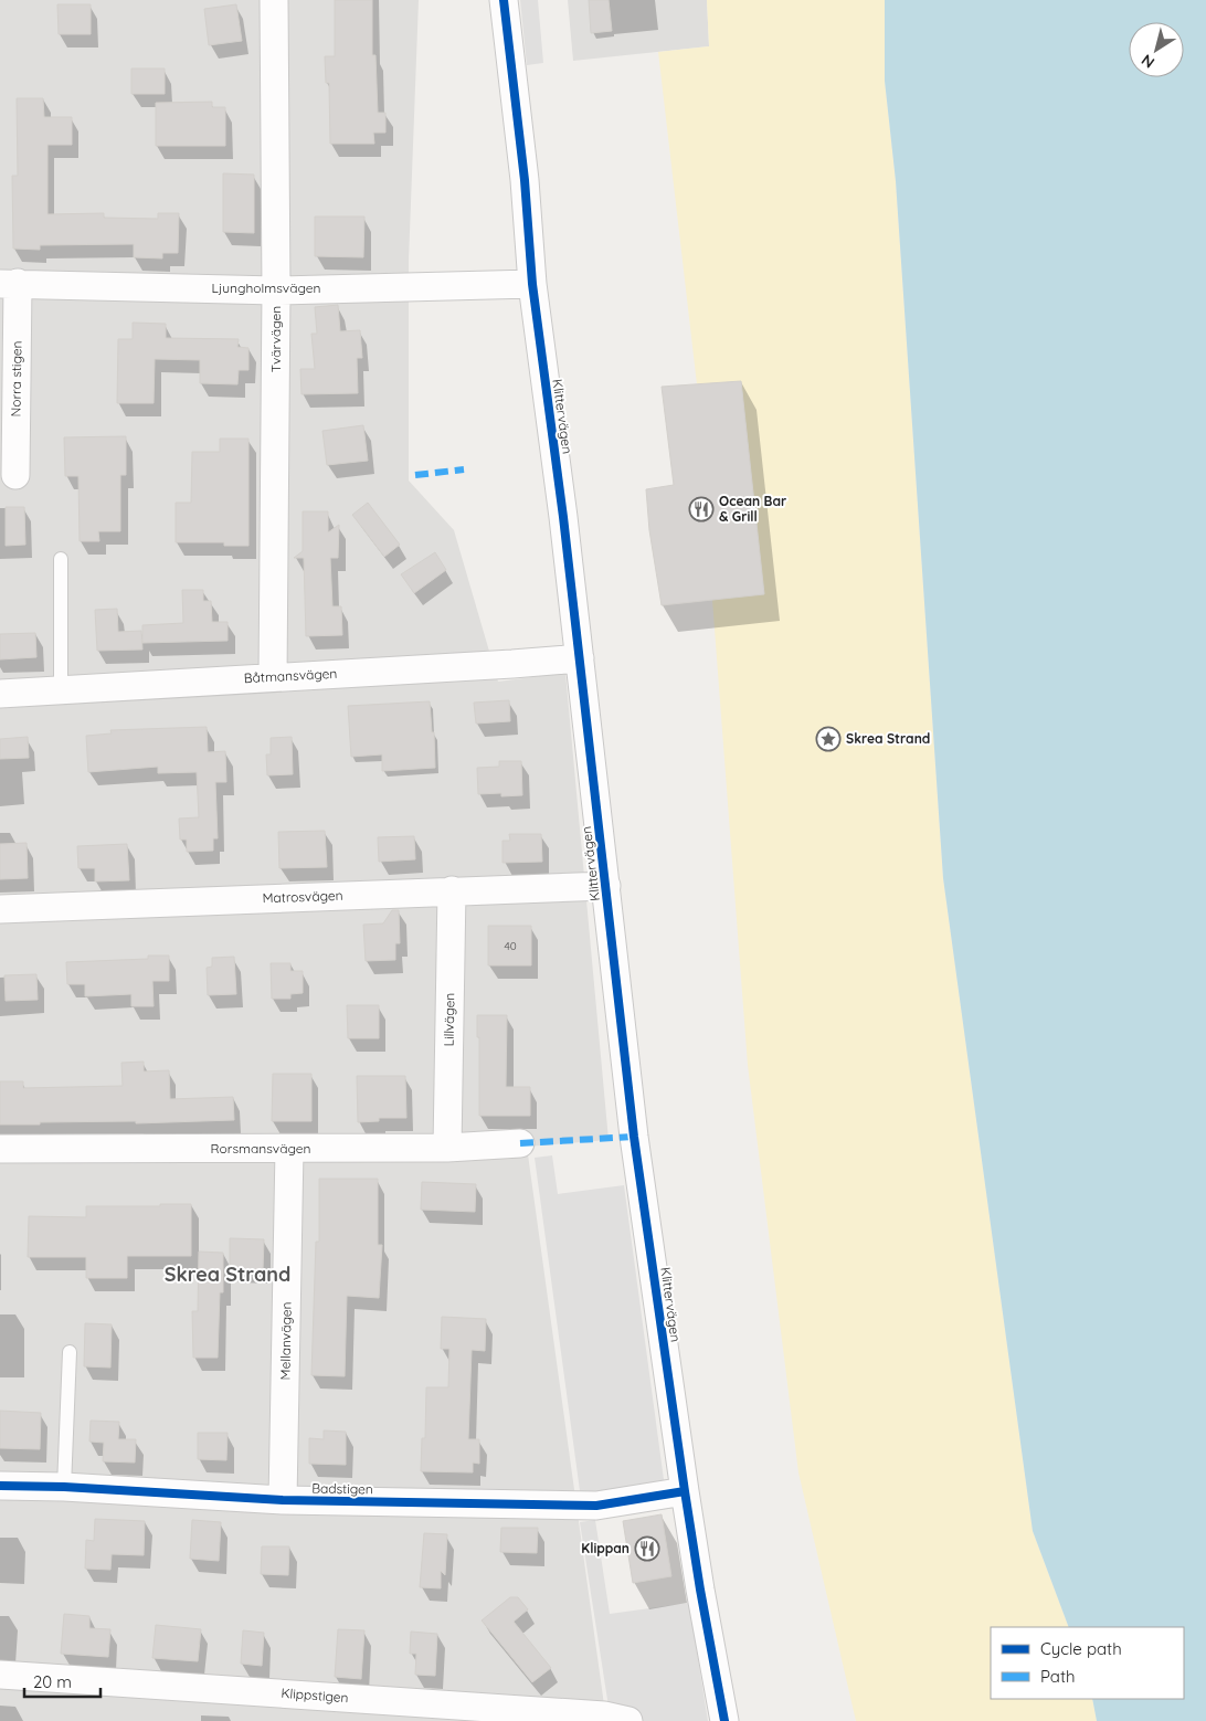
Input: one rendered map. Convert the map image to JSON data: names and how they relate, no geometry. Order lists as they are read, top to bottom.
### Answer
{
  "streets": {
    "street": [
      "Ljungholmsvägen",
      "Tvärvägen",
      "Norra stigen",
      "Klittervägen",
      "Båtmansvägen",
      "Matrosvägen",
      "Lillvägen",
      "Rorsmansvägen",
      "Mellanvägen",
      "Badstigen",
      "Klippstigen"
    ]
  },
  "crossings": [
    ["Ljungholmsvägen", "Tvärvägen"],
    ["Ljungholmsvägen", "Norra stigen"],
    ["Ljungholmsvägen", "Klittervägen"],
    ["Tvärvägen", "Båtmansvägen"],
    ["Klittervägen", "Båtmansvägen"],
    ["Klittervägen", "Matrosvägen"],
    ["Klittervägen", "Badstigen"],
    ["Matrosvägen", "Lillvägen"],
    ["Lillvägen", "Rorsmansvägen"],
    ["Rorsmansvägen", "Mellanvägen"],
    ["Mellanvägen", "Badstigen"]
  ],
  "districts": ["Skrea Strand"],
  "places": {
    "restaurant": ["Ocean Bar & Grill", "Klippan"],
    "place": ["Skrea Strand"]
  },
  "house_numbers": ["40"],
  "legend": ["Cycle path", "Path"],
  "scale_bar": "20 m",
  "north": "bottom left"
}
